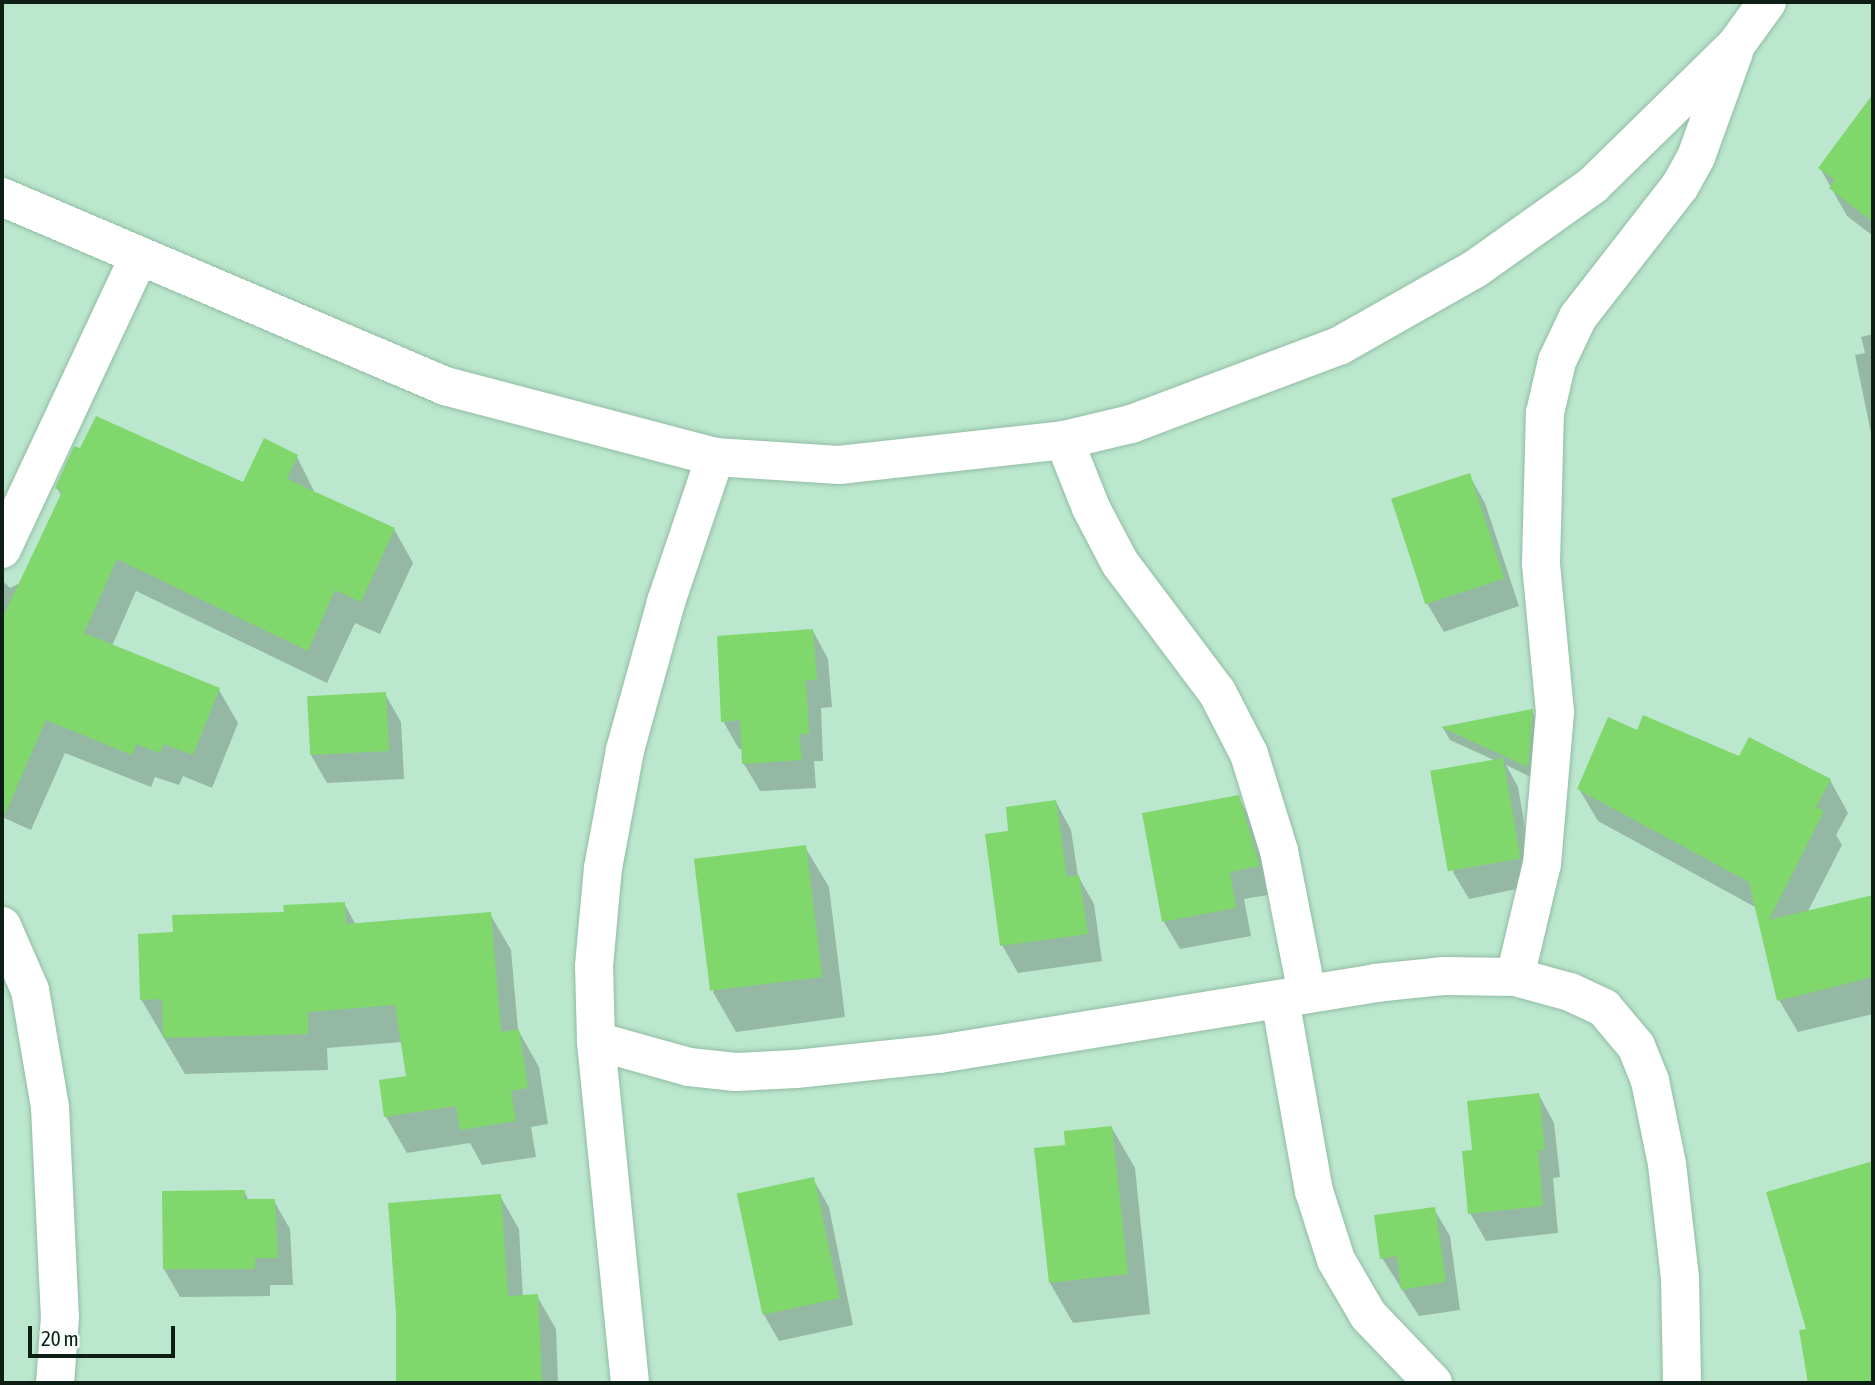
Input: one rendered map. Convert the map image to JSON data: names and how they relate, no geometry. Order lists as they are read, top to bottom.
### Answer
{
  "scale_bar": "20 m"
}
